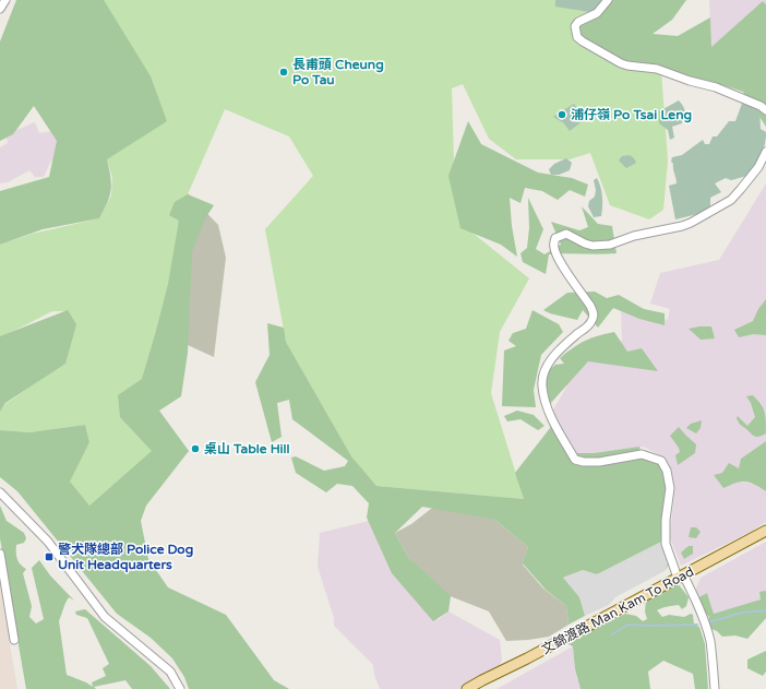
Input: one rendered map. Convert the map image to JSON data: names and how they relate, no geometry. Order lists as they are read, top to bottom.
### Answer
{
  "streets": {
    "main road": ["文錦渡路 Man Kam To Road"]
  },
  "places": {
    "other": ["長甫頭 Cheung Po Tau", "浦仔嶺 Po Tsai Leng", "桌山 Table Hill"],
    "transit": ["警犬隊總部 Police Dog Unit Headquarters"]
  }
}
